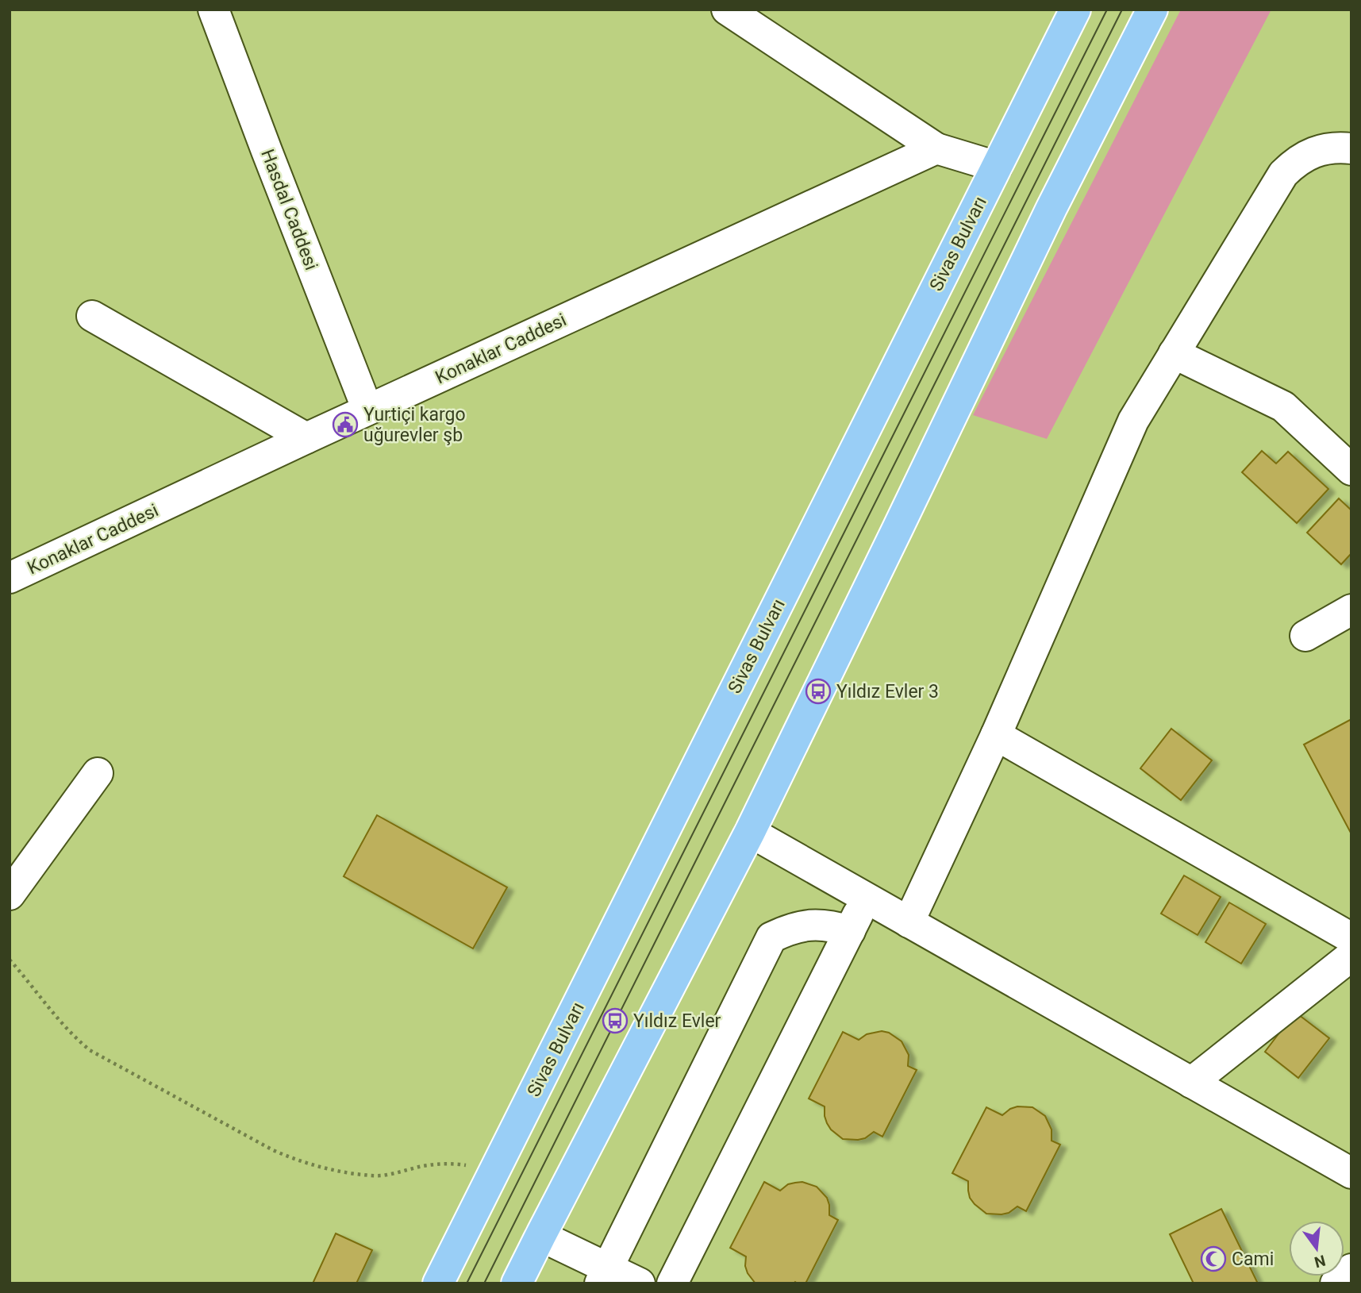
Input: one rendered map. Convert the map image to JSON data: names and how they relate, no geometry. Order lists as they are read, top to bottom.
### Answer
{
  "streets": {
    "highway": ["Sivas Bulvarı"],
    "street": ["Hasdal Caddesi", "Konaklar Caddesi"]
  },
  "crossings": [
    ["Hasdal Caddesi", "Konaklar Caddesi"]
  ],
  "places": {
    "public building": ["Yurtiçi kargo uğurevler şb"],
    "bus stop": ["Yıldız Evler 3", "Yıldız Evler"],
    "mosque": ["Cami"]
  },
  "north": "bottom"
}
